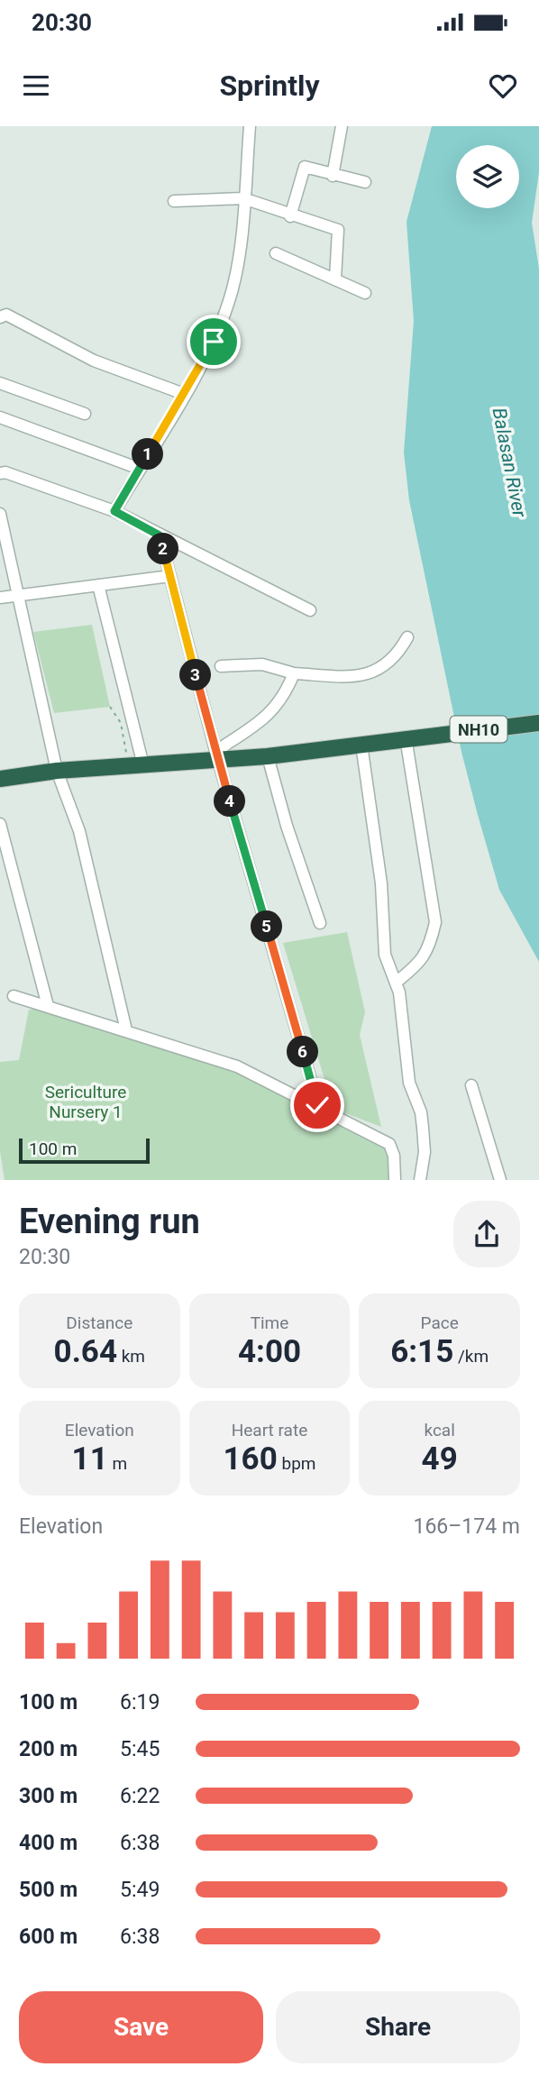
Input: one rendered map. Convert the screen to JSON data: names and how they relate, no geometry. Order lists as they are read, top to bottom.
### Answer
{
  "streets": {
    "highway": ["NH10"]
  },
  "water": ["Balasan River"],
  "parks": ["Sericulture Nursery 1"],
  "scale_bar": "100 m",
  "page": {
    "status": "20:30",
    "header": "Sprintly",
    "pins": [
      "1",
      "2",
      "3",
      "4",
      "5",
      "6"
    ],
    "scale": "100 m",
    "heading": ["Evening run", "20:30"],
    "stats": [
      ["Distance", "0.64 km"],
      ["Time", "4:00"],
      ["Pace", "6:15 /km"],
      ["Elevation", "11 m"],
      ["Heart rate", "160 bpm"],
      ["kcal", "49"]
    ],
    "chart": ["Elevation", "166–174 m"],
    "list": [
      {
        "name": "100 m",
        "note": "6:19"
      },
      {
        "name": "200 m",
        "note": "5:45"
      },
      {
        "name": "300 m",
        "note": "6:22"
      },
      {
        "name": "400 m",
        "note": "6:38"
      },
      {
        "name": "500 m",
        "note": "5:49"
      },
      {
        "name": "600 m",
        "note": "6:38"
      }
    ],
    "buttons": ["Save", "Share"]
  }
}
